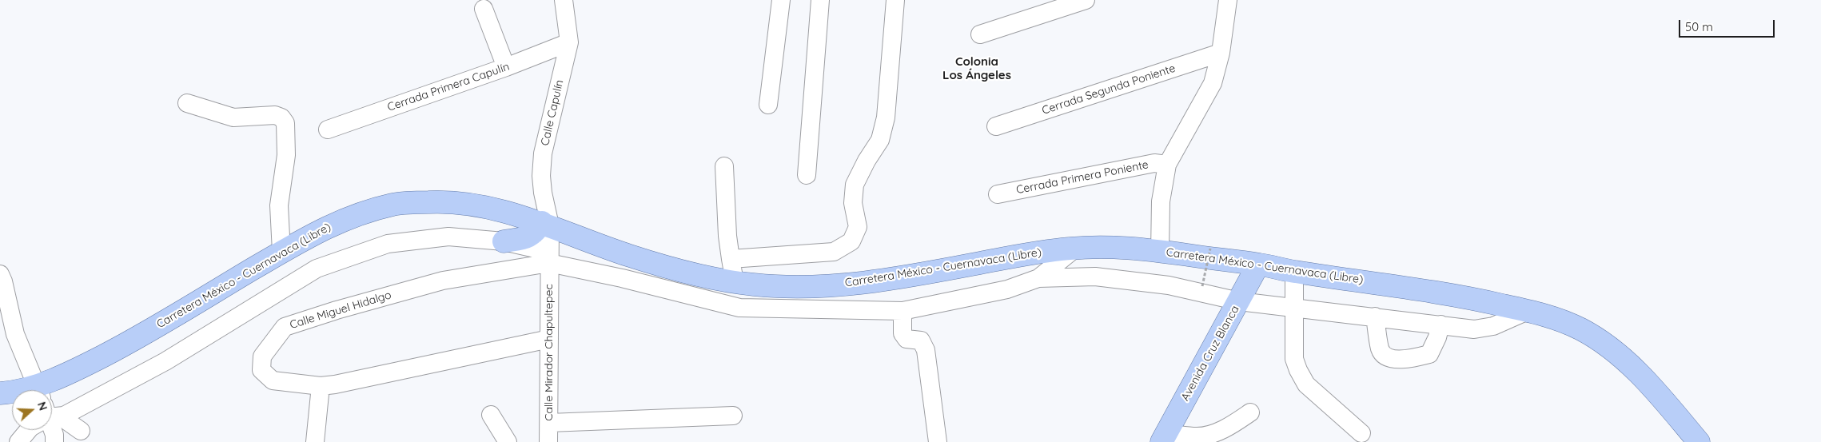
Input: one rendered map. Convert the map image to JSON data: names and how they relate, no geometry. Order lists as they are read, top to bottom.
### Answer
{
  "streets": {
    "main road": ["Carretera México - Cuernavaca (Libre)", "Avenida Cruz Blanca"],
    "street": [
      "Cerrada Primera Capulín",
      "Cerrada Segunda Poniente",
      "Calle Capulín",
      "Cerrada Primera Poniente",
      "Calle Miguel Hidalgo",
      "Calle Mirador Chapultepec"
    ]
  },
  "crossings": [
    ["Cerrada Primera Capulín", "Calle Capulín"],
    ["Calle Capulín", "Carretera México - Cuernavaca (Libre)"],
    ["Calle Capulín", "Calle Miguel Hidalgo"],
    ["Calle Capulín", "Calle Mirador Chapultepec"],
    ["Carretera México - Cuernavaca (Libre)", "Avenida Cruz Blanca"],
    ["Calle Miguel Hidalgo", "Calle Mirador Chapultepec"]
  ],
  "districts": ["Colonia Los Ángeles"],
  "scale_bar": "50 m",
  "north": "right"
}
